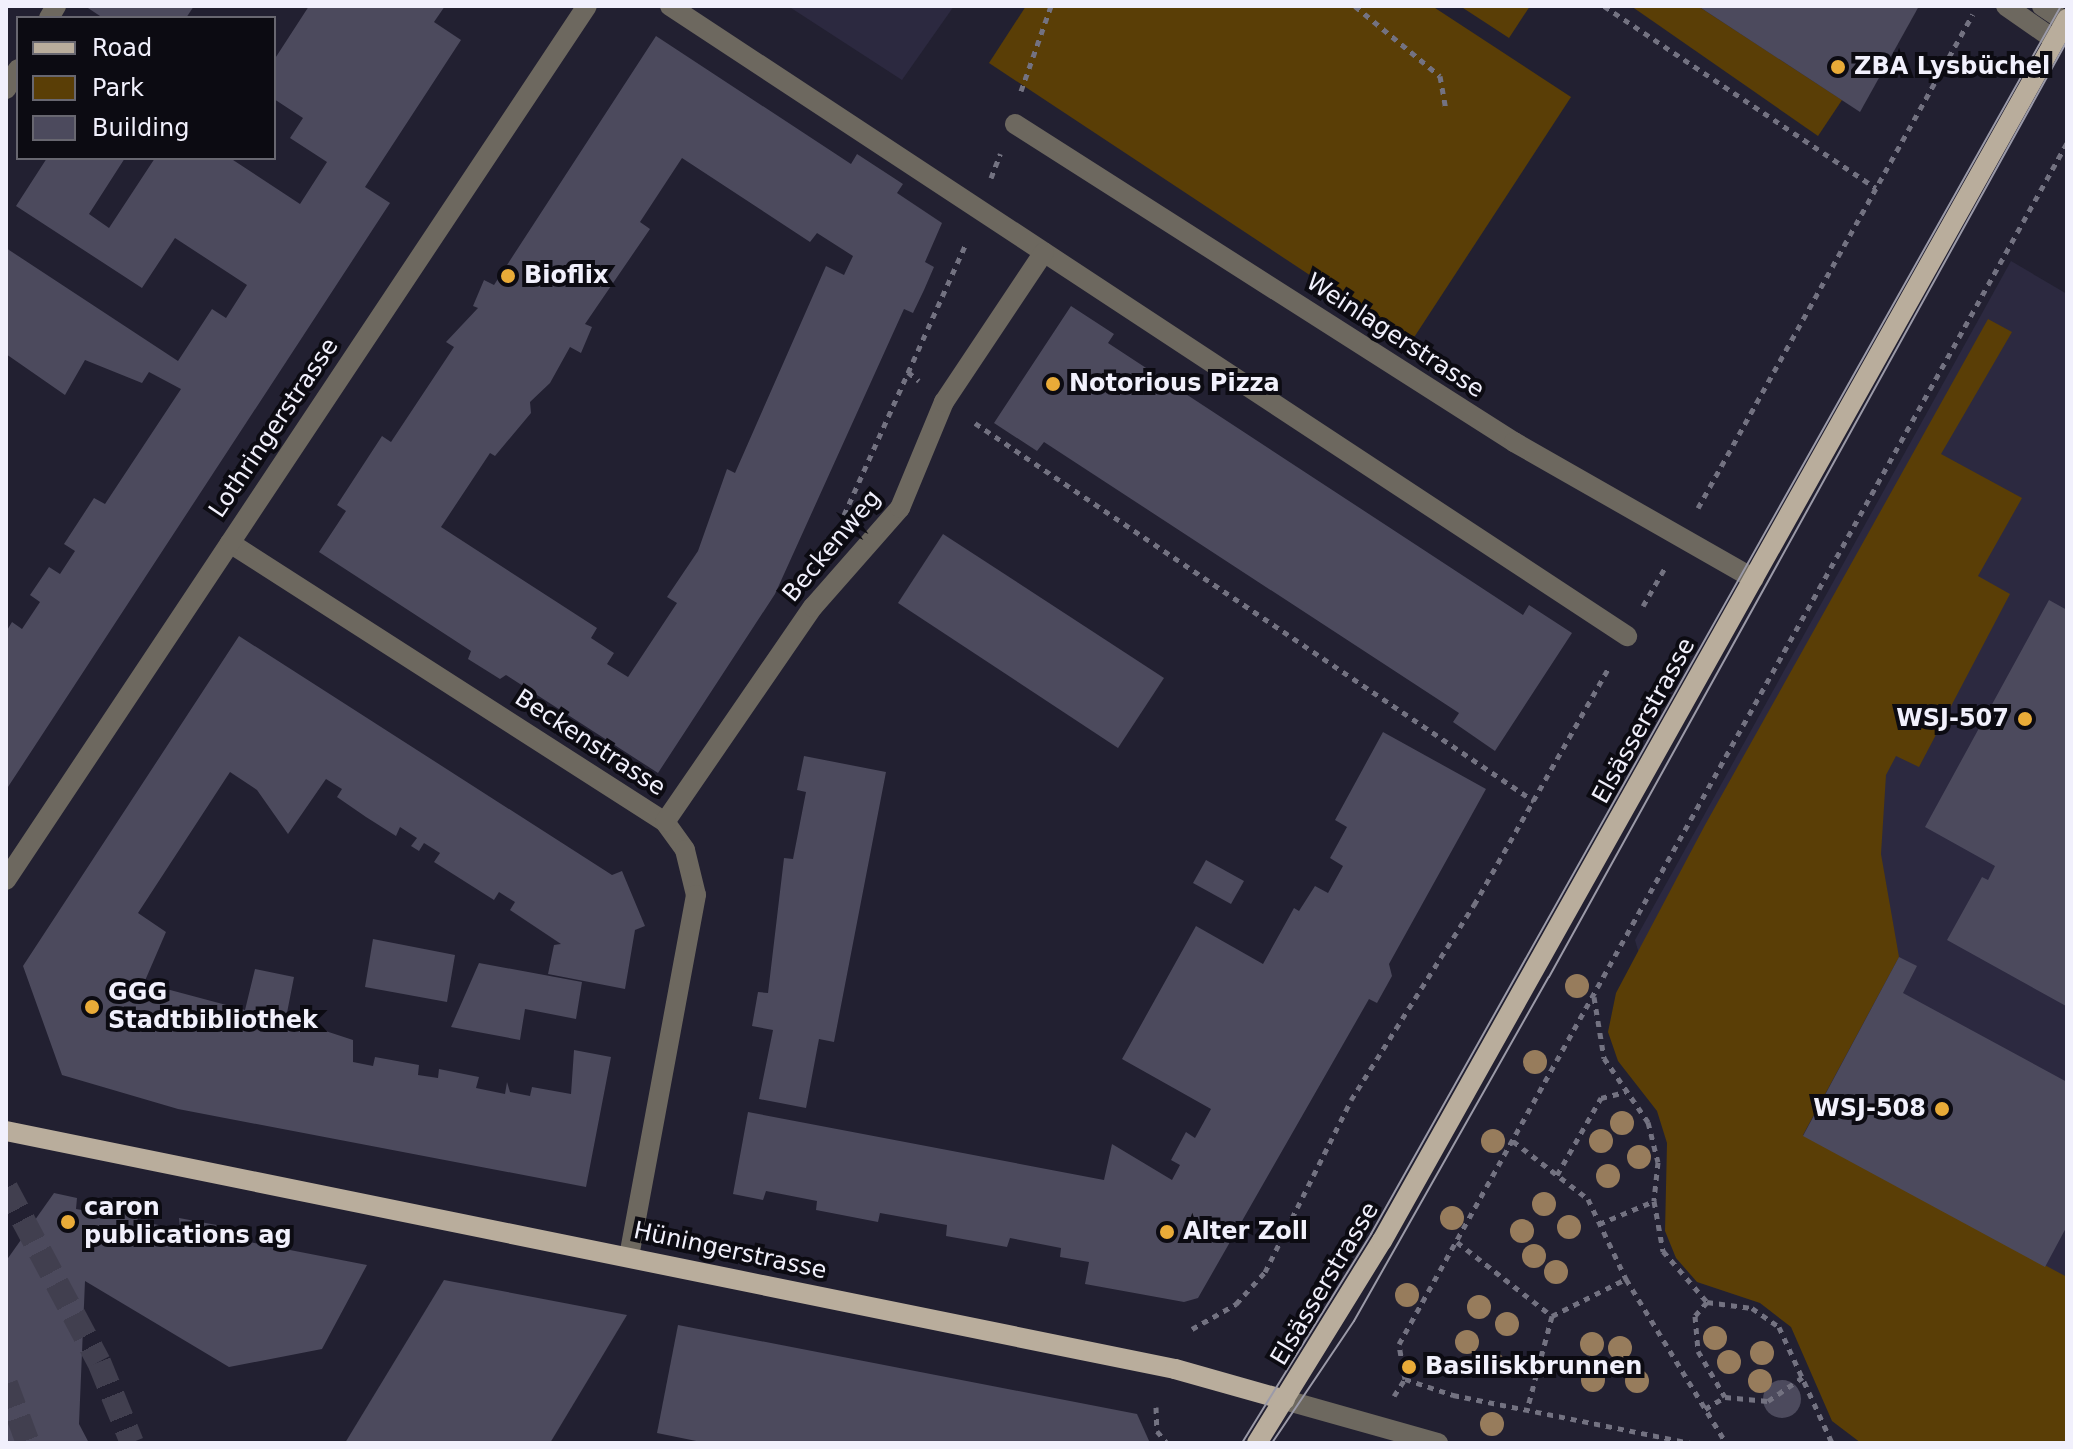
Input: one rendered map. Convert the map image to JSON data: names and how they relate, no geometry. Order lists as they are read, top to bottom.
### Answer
{
  "streets": {
    "main road": ["Elsässerstrasse", "Hüningerstrasse"],
    "street": [
      "Weinlagerstrasse",
      "Lothringerstrasse",
      "Beckenweg",
      "Beckenstrasse"
    ]
  },
  "crossings": [
    ["Weinlagerstrasse", "Elsässerstrasse"],
    ["Lothringerstrasse", "Beckenstrasse"],
    ["Beckenweg", "Beckenstrasse"],
    ["Elsässerstrasse", "Hüningerstrasse"],
    ["Beckenstrasse", "Hüningerstrasse"]
  ],
  "places": [
    "ZBA Lysbüchel",
    "Bioflix",
    "Notorious Pizza",
    "WSJ-507",
    "GGG Stadtbibliothek",
    "WSJ-508",
    "caron publications ag",
    "Alter Zoll",
    "Basiliskbrunnen"
  ],
  "legend": ["Road", "Park", "Building"]
}
